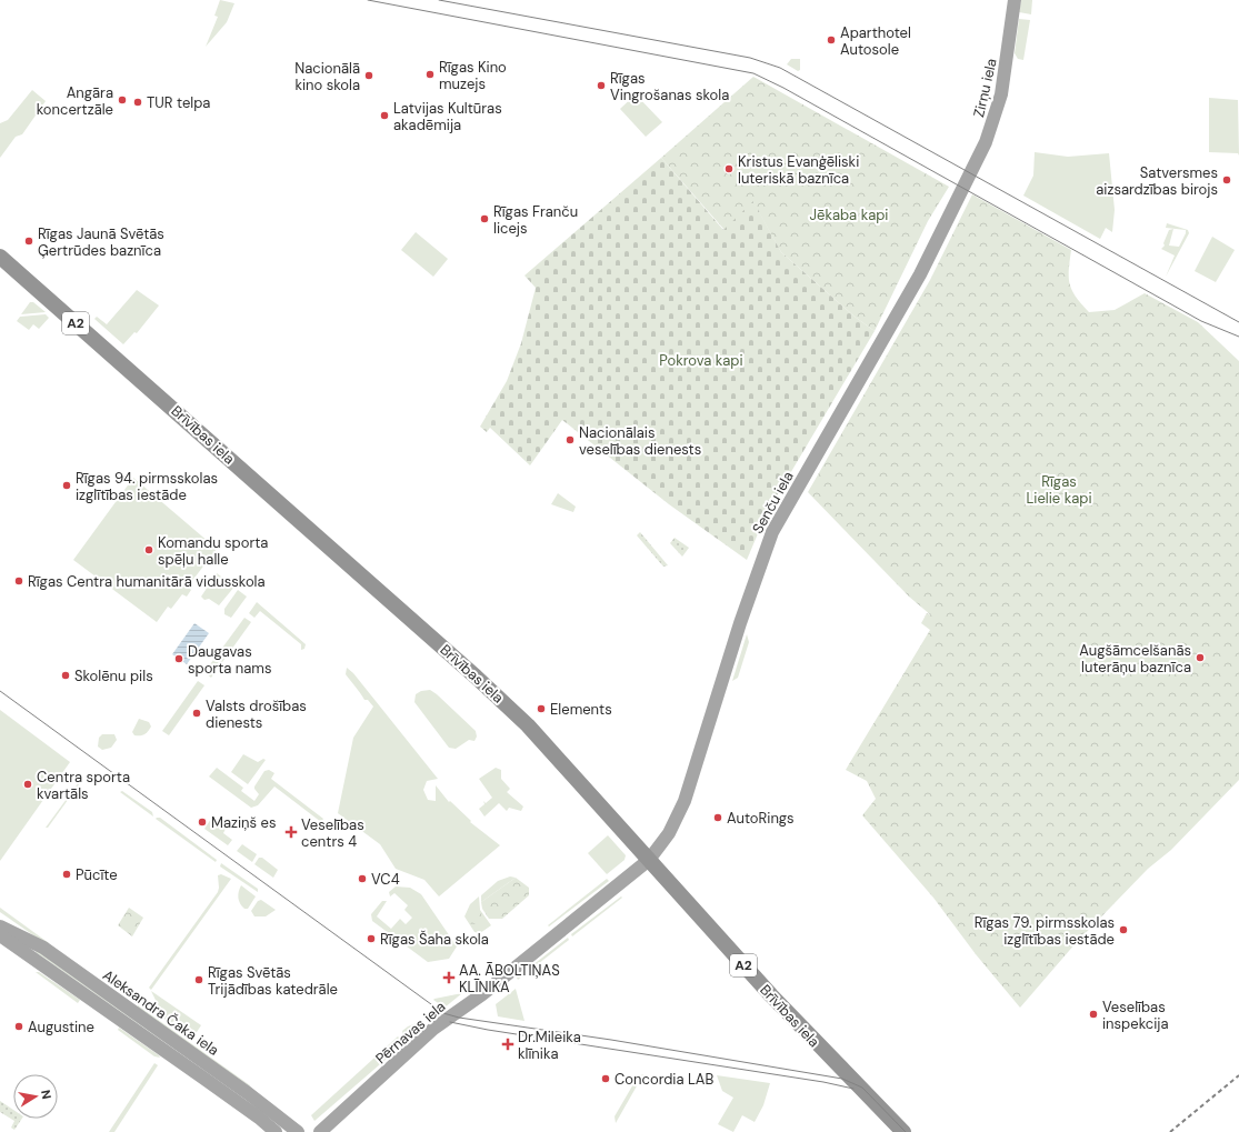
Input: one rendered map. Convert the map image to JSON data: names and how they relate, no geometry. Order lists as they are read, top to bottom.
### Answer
{
  "streets": {
    "highway": ["A2", "Brīvības iela"],
    "main road": [
      "Zirņu iela",
      "Senču iela",
      "Aleksandra Čaka iela",
      "Pērnavas iela"
    ]
  },
  "crossings": [
    ["Zirņu iela", "Senču iela"],
    ["Brīvības iela", "Senču iela"],
    ["Brīvības iela", "Pērnavas iela"],
    ["Senču iela", "Pērnavas iela"]
  ],
  "parks": ["Jēkaba kapi", "Pokrova kapi", "Rīgas Lielie kapi"],
  "places": {
    "other": [
      "Aparthotel Autosole",
      "Rīgas Kino muzejs",
      "Nacionālā kino skola",
      "Rīgas Vingrošanas skola",
      "Angāra koncertzāle",
      "TUR telpa",
      "Latvijas Kultūras akadēmija",
      "Kristus Evanģēliski luteriskā baznīca",
      "Satversmes aizsardzības birojs",
      "Rīgas Franču licejs",
      "Rīgas Jaunā Svētās Ģertrūdes baznīca",
      "Nacionālais veselības dienests",
      "Rīgas 94. pirmsskolas izglītības iestāde",
      "Komandu sporta spēļu halle",
      "Rīgas Centra humanitārā vidusskola",
      "Augšāmcelšanās luterāņu baznīca",
      "Daugavas sporta nams",
      "Skolēnu pils",
      "Elements",
      "Valsts drošības dienests",
      "Centra sporta kvartāls",
      "AutoRings",
      "Maziņš es",
      "Pūcīte",
      "VC4",
      "Rīgas 79. pirmsskolas izglītības iestāde",
      "Rīgas Šaha skola",
      "Rīgas Svētās Trijādības katedrāle",
      "Veselības inspekcija",
      "Augustine",
      "Concordia LAB"
    ],
    "health": ["Veselības centrs 4", "AA. ĀBOLTIŅAS KLĪNIKA", "Dr.Mileika klīnika"]
  },
  "north": "right"
}
